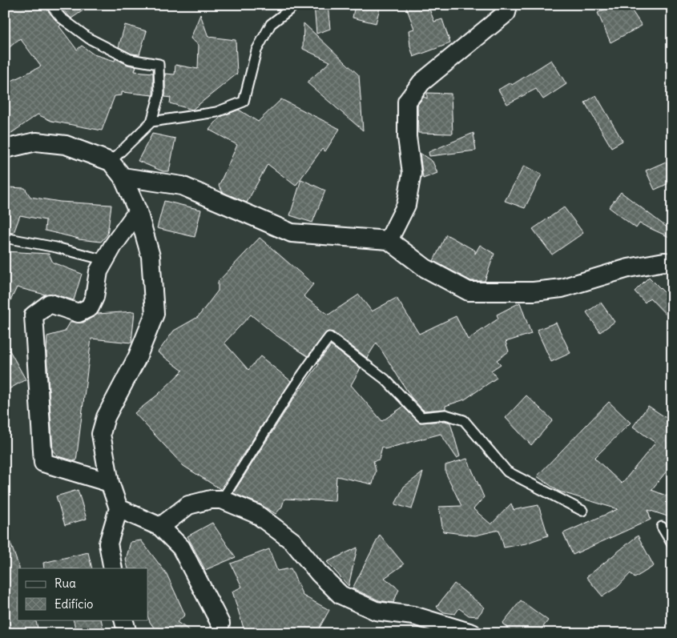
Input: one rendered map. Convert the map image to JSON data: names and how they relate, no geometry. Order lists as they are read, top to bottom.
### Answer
{
  "legend": ["Rua", "Edifício"]
}
